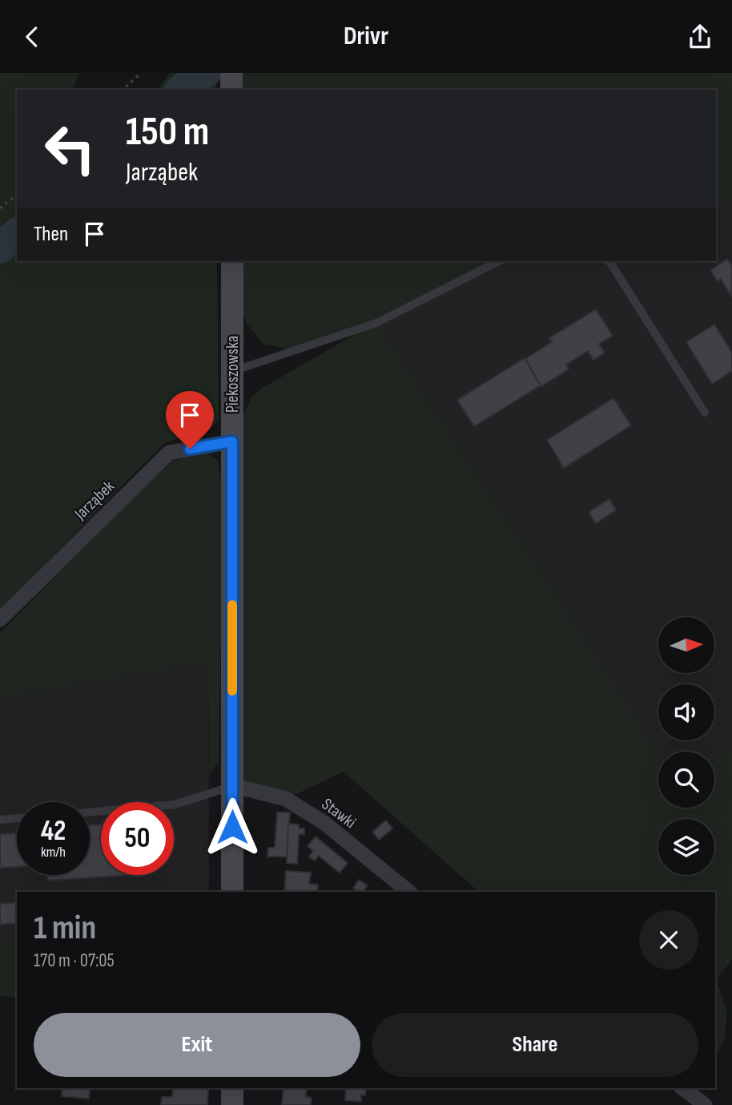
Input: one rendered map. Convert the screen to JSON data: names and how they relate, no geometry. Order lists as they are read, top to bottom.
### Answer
{
  "streets": {
    "main road": ["Piekoszowska"],
    "street": ["Jarząbek", "Stawki"]
  },
  "crossings": [
    ["Piekoszowska", "Jarząbek"],
    ["Piekoszowska", "Stawki"]
  ],
  "north": "right",
  "page": {
    "header": "Drivr",
    "turn": ["150 m", "Jarząbek"],
    "then": "Then",
    "speed": "42 km/h",
    "limit": "50",
    "heading": ["1 min", "170 m · 07:05"],
    "buttons": ["Exit", "Share"]
  }
}
